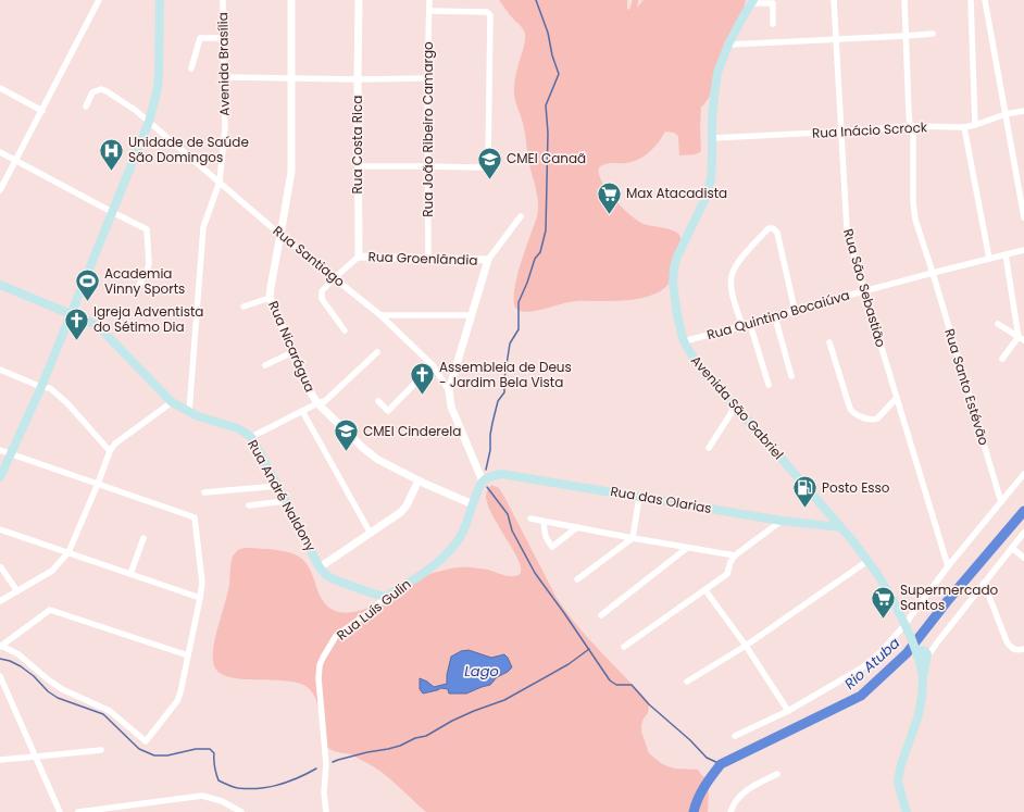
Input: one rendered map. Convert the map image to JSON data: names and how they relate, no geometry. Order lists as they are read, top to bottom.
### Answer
{
  "streets": {
    "main road": [
      "Avenida São Gabriel",
      "Rua André Naldony",
      "Rua das Olarias",
      "Rua Luís Gulin"
    ],
    "street": [
      "Avenida Brasília",
      "Rua João Ribeiro Camargo",
      "Rua Inácio Scrock",
      "Rua Costa Rica",
      "Rua Santiago",
      "Rua Groenlândia",
      "Rua São Sebastião",
      "Rua Quintino Bocaiúva",
      "Rua Nicarágua",
      "Rua Santo Estévão"
    ]
  },
  "crossings": [
    ["Avenida Brasília", "Rua Santiago"],
    ["Avenida Brasília", "Rua André Naldony"],
    ["Rua João Ribeiro Camargo", "Rua Groenlândia"],
    ["Rua Inácio Scrock", "Rua São Sebastião"],
    ["Rua Inácio Scrock", "Rua Santo Estévão"],
    ["Rua Inácio Scrock", "Avenida São Gabriel"],
    ["Rua Costa Rica", "Rua Groenlândia"],
    ["Rua Santiago", "Rua Nicarágua"],
    ["Rua Santiago", "Rua das Olarias"],
    ["Rua Santiago", "Rua Luís Gulin"],
    ["Rua São Sebastião", "Rua Quintino Bocaiúva"],
    ["Rua Quintino Bocaiúva", "Rua Santo Estévão"],
    ["Rua Quintino Bocaiúva", "Avenida São Gabriel"],
    ["Rua Nicarágua", "Rua Luís Gulin"],
    ["Avenida São Gabriel", "Rua das Olarias"],
    ["Rua André Naldony", "Rua Luís Gulin"],
    ["Rua das Olarias", "Rua Luís Gulin"]
  ],
  "water": ["Rio Atuba", "Lago"],
  "places": {
    "hospital": ["Unidade de Saúde São Domingos"],
    "school or university": ["CMEI Canaã", "CMEI Cinderela"],
    "supermarket": ["Max Atacadista", "Supermercado Santos"],
    "sports": ["Academia Vinny Sports"],
    "church": ["Igreja Adventista do Sétimo Dia", "Assembleia de Deus - Jardim Bela Vista"],
    "fuel station": ["Posto Esso"]
  }
}
